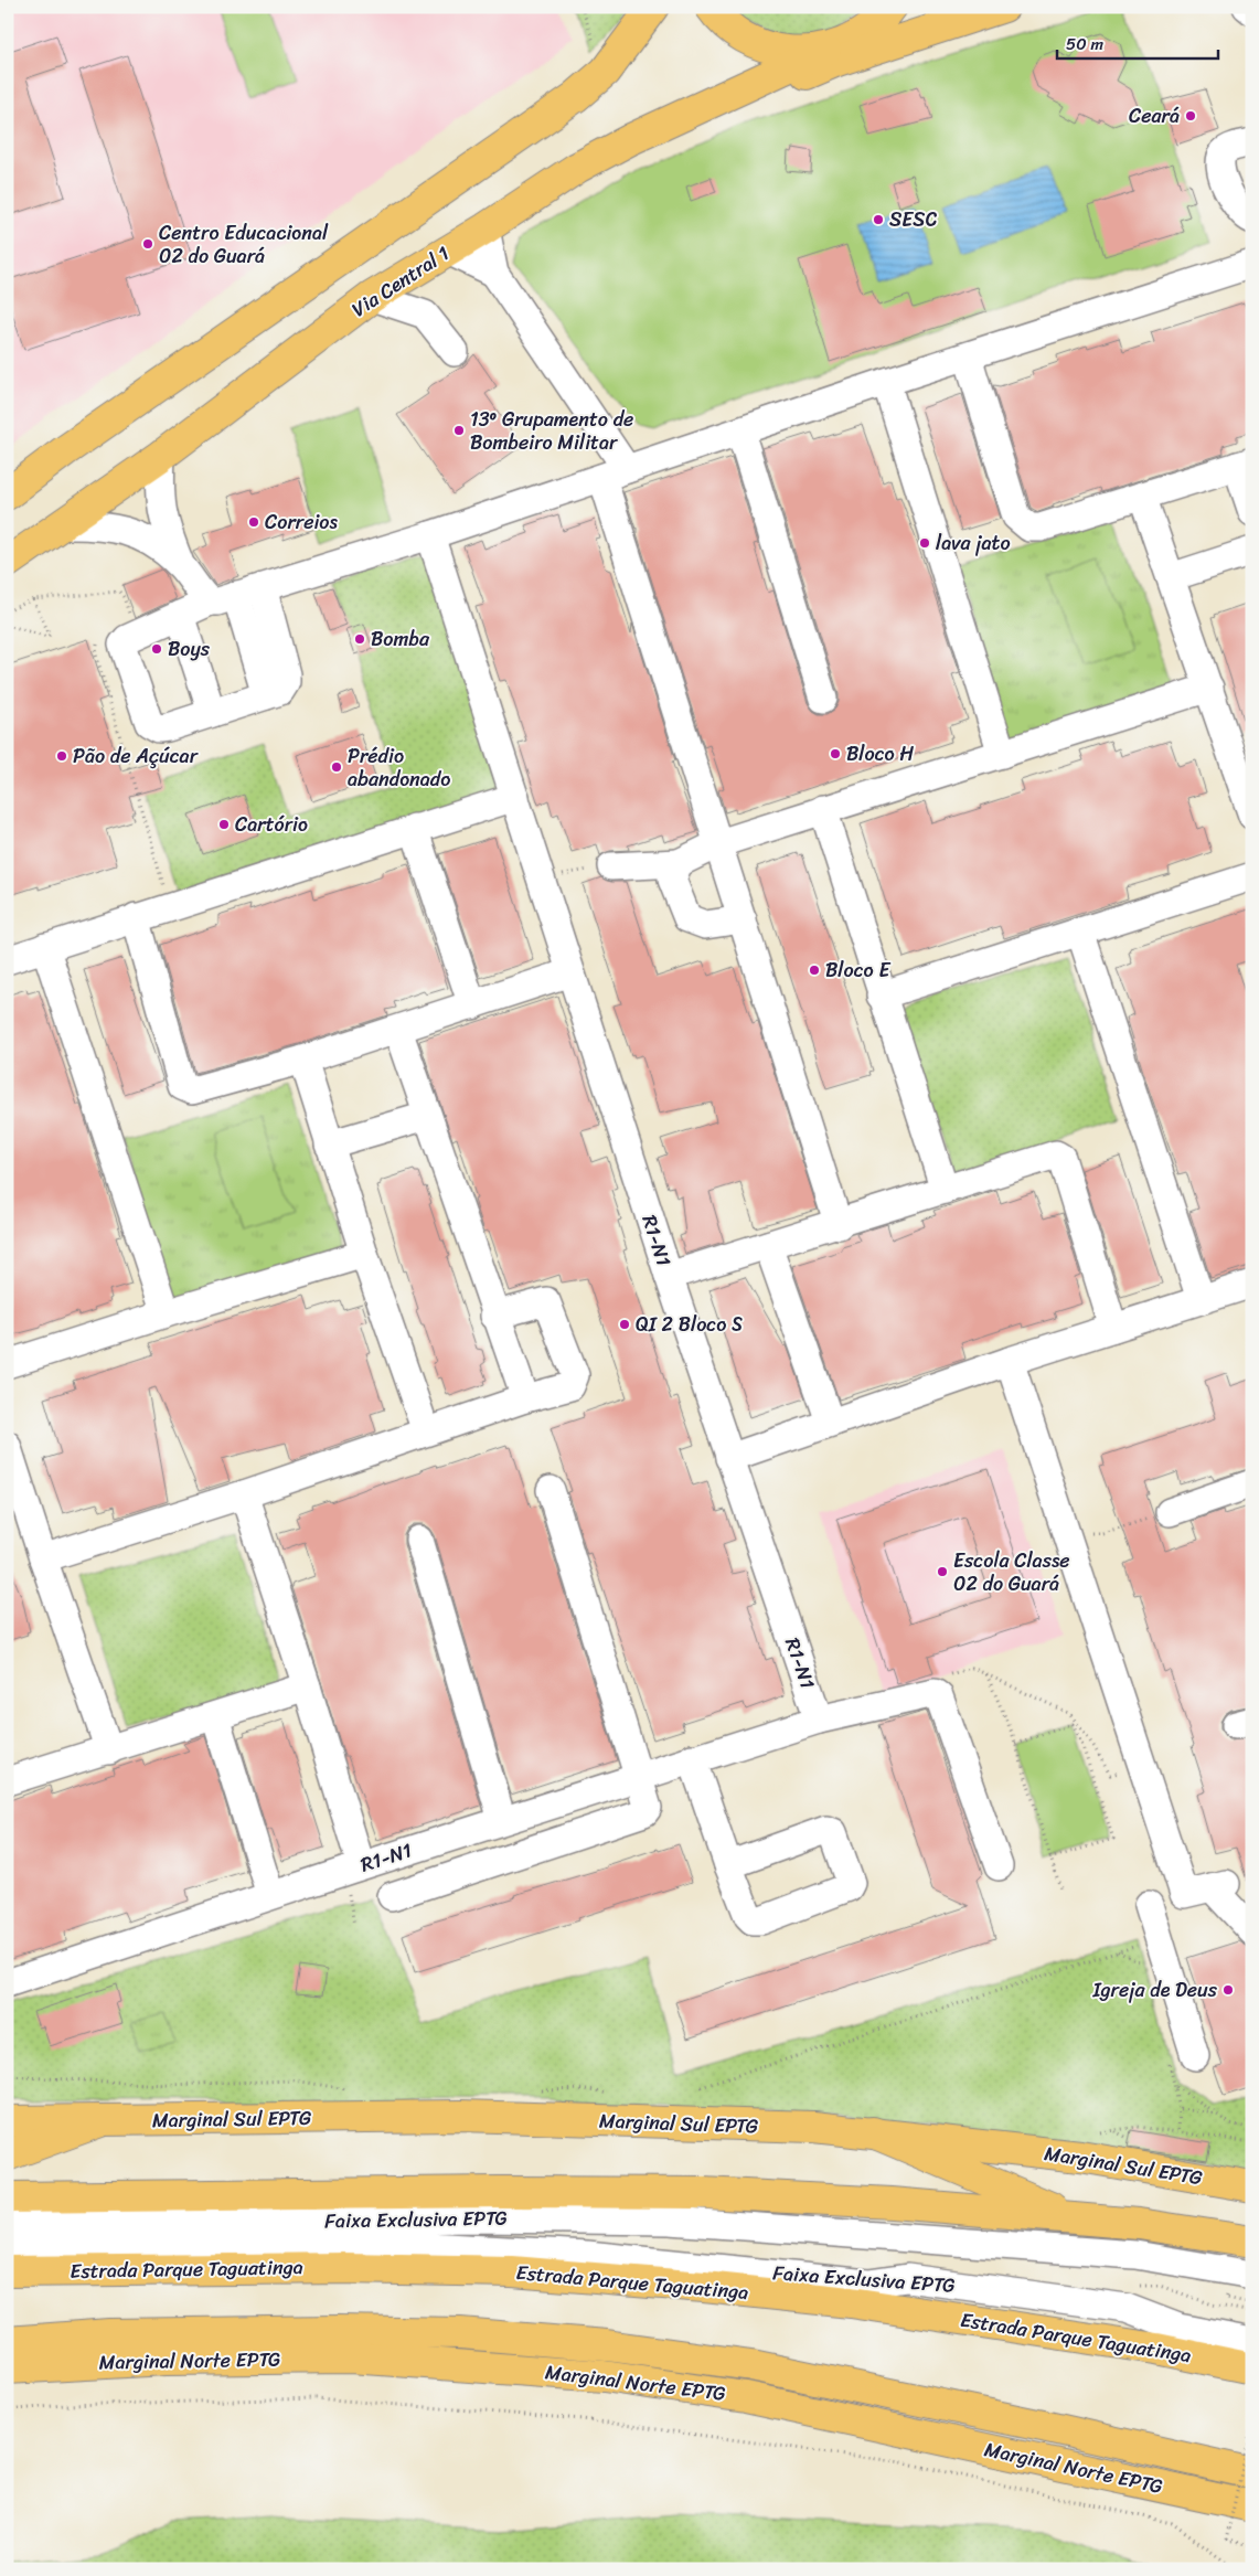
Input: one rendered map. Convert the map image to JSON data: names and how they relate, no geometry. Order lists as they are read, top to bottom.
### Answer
{
  "streets": {
    "main road": [
      "Via Central 1",
      "Marginal Sul EPTG",
      "Estrada Parque Taguatinga",
      "Marginal Norte EPTG"
    ],
    "street": ["R1-N1", "Faixa Exclusiva EPTG"]
  },
  "places": [
    "Ceará",
    "SESC",
    "Centro Educacional 02 do Guará",
    "13º Grupamento de Bombeiro Militar",
    "Correios",
    "lava jato",
    "Bomba",
    "Boys",
    "Bloco H",
    "Pão de Açúcar",
    "Prédio abandonado",
    "Cartório",
    "Bloco E",
    "QI 2 Bloco S",
    "Escola Classe 02 do Guará",
    "Igreja de Deus"
  ],
  "scale_bar": "50 m"
}
